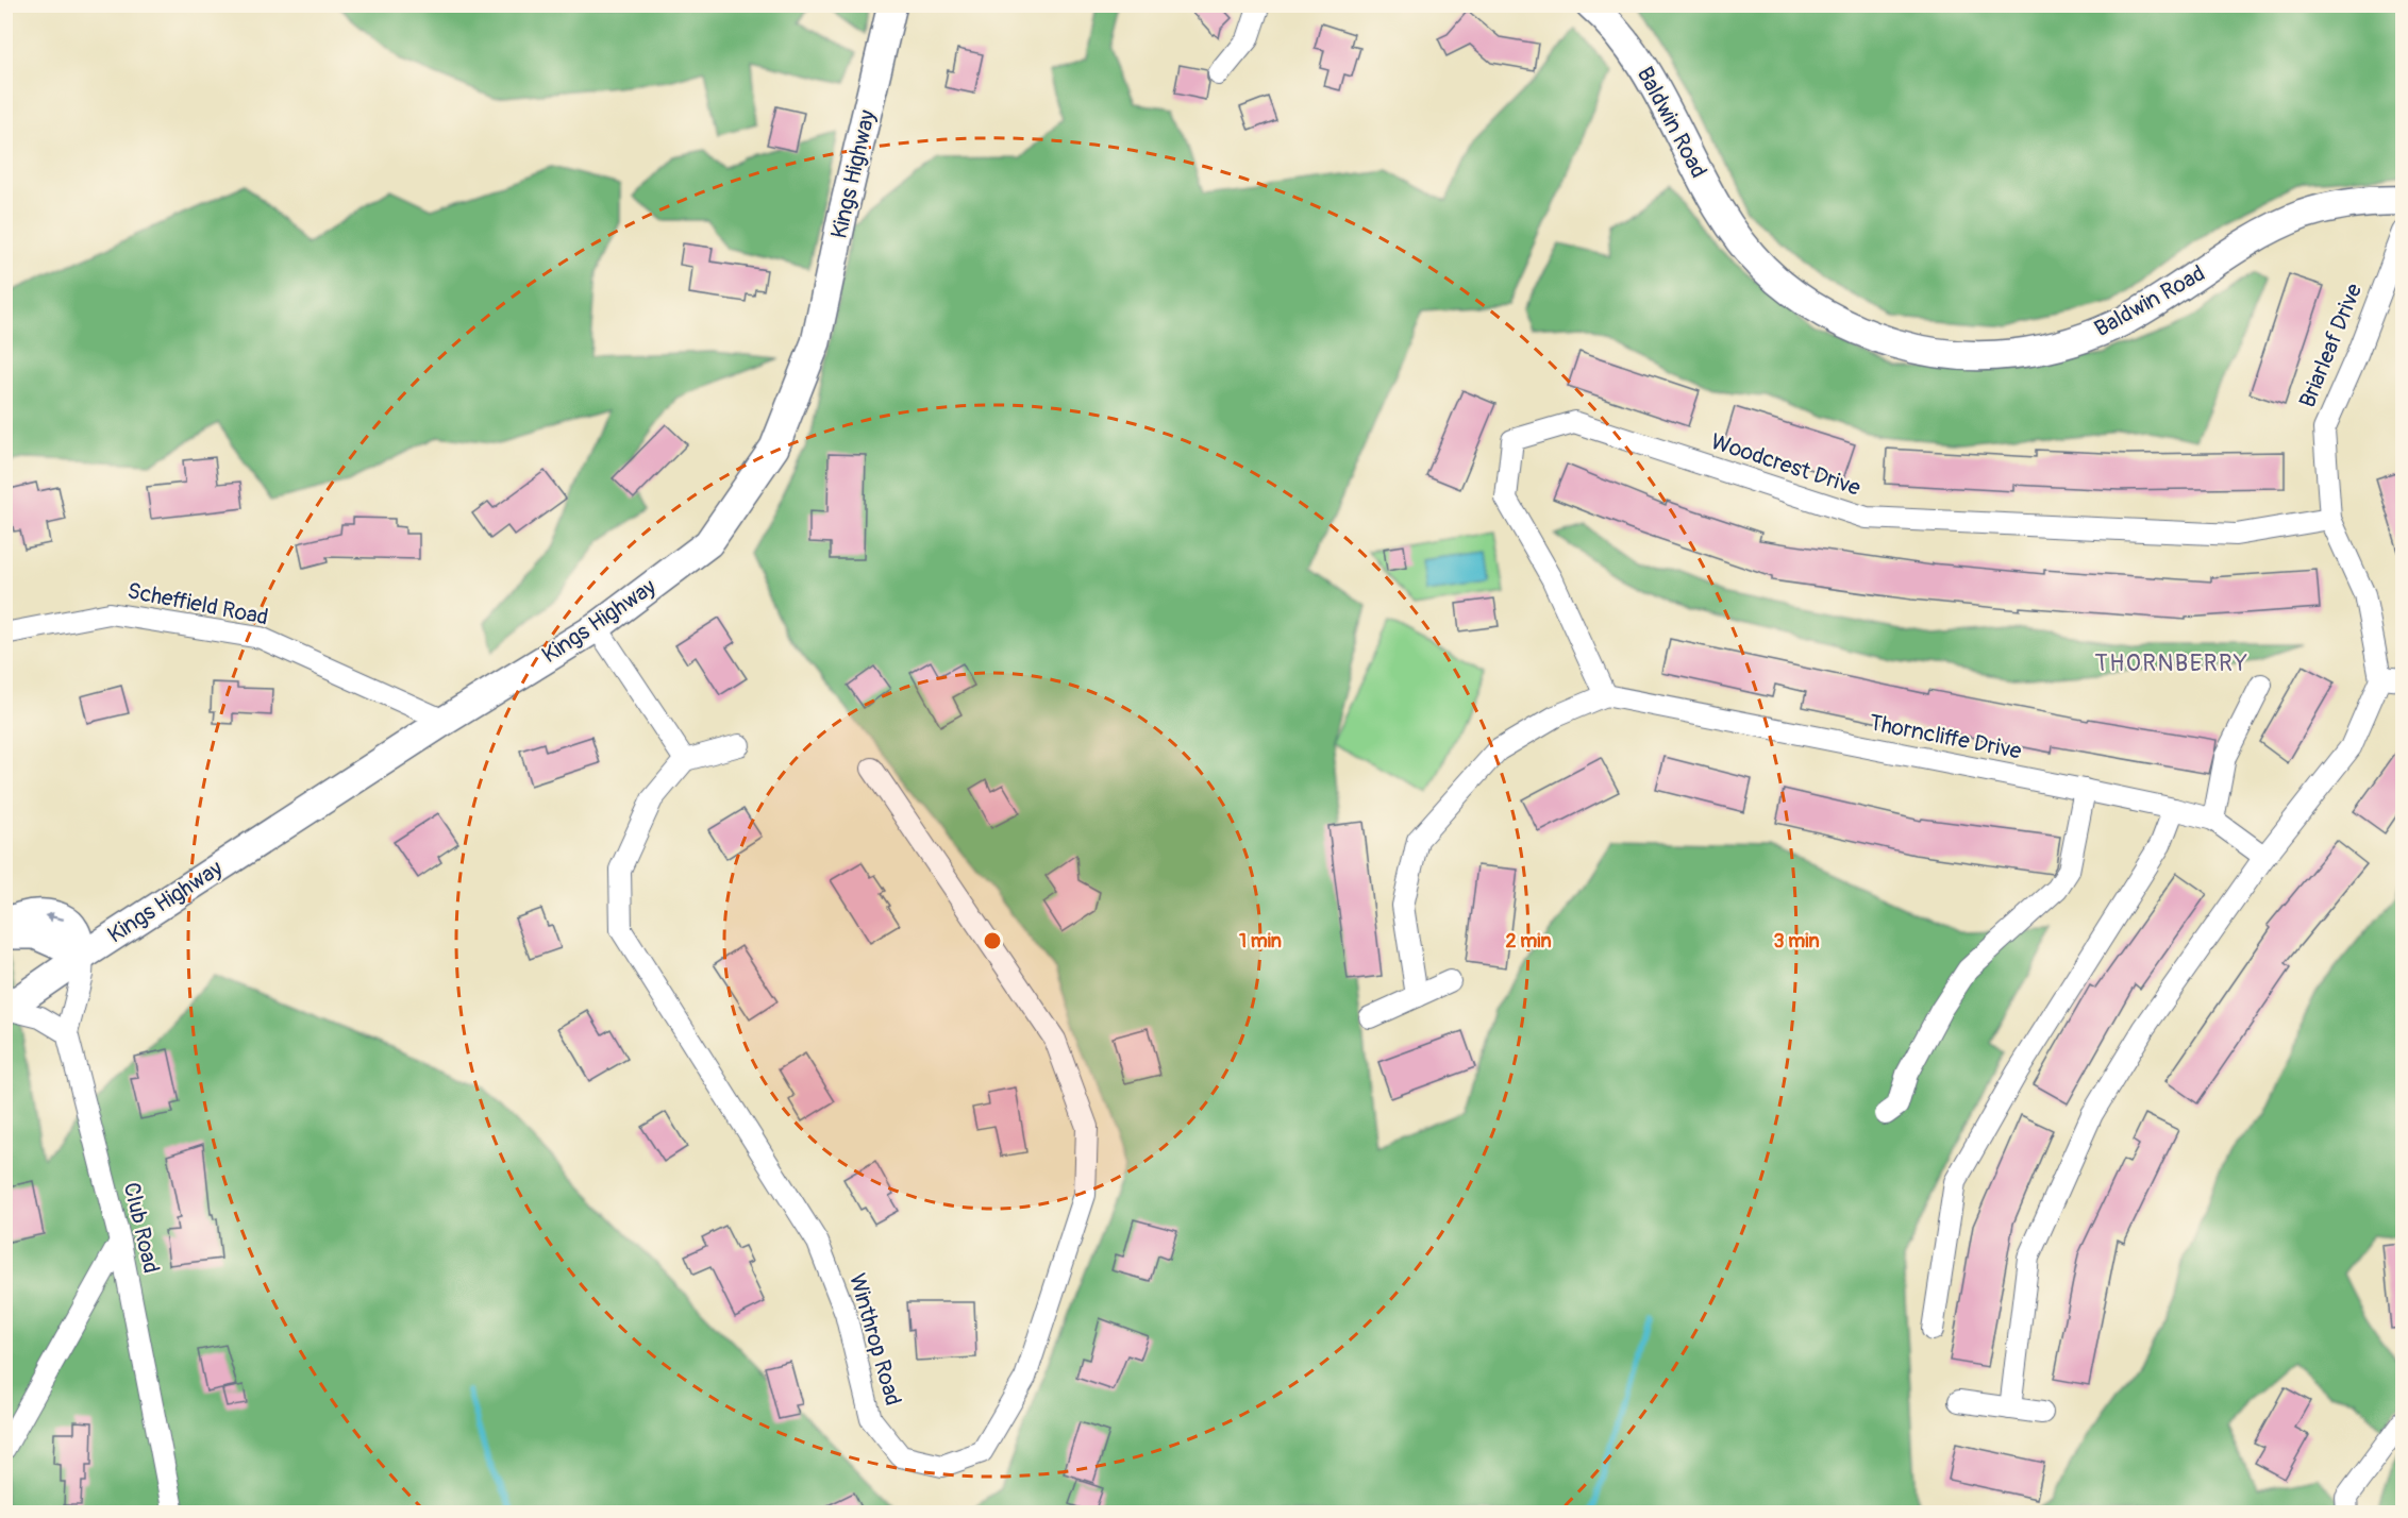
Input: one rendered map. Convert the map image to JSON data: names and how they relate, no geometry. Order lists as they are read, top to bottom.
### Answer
{
  "streets": {
    "street": [
      "Baldwin Road",
      "Kings Highway",
      "Briarleaf Drive",
      "Woodcrest Drive",
      "Scheffield Road",
      "Thorncliffe Drive",
      "Club Road",
      "Winthrop Road"
    ]
  },
  "crossings": [
    ["Kings Highway", "Scheffield Road"],
    ["Kings Highway", "Club Road"],
    ["Briarleaf Drive", "Woodcrest Drive"],
    ["Woodcrest Drive", "Thorncliffe Drive"]
  ],
  "districts": ["THORNBERRY"],
  "rings": ["1 min", "2 min", "3 min"]
}
